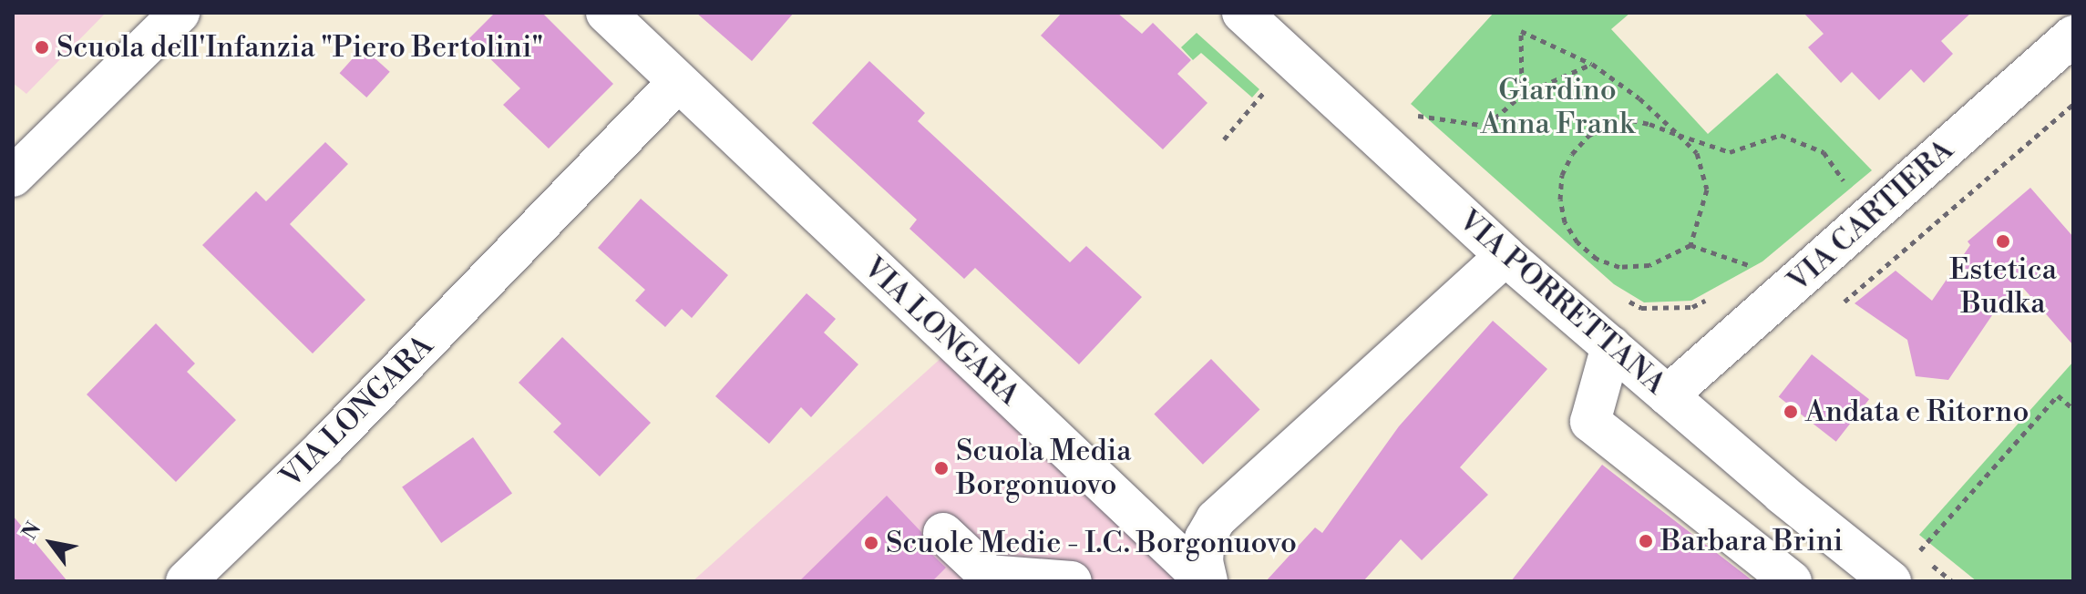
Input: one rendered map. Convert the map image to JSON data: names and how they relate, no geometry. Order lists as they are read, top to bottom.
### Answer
{
  "streets": {
    "street": ["VIA CARTIERA", "VIA PORRETTANA", "VIA LONGARA"]
  },
  "crossings": [
    ["VIA CARTIERA", "VIA PORRETTANA"],
    ["VIA PORRETTANA", "VIA LONGARA"]
  ],
  "parks": ["Giardino Anna Frank"],
  "places": [
    "Scuola dell'Infanzia \"Piero Bertolini\"",
    "Estetica Budka",
    "Andata e Ritorno",
    "Scuola Media Borgonuovo",
    "Barbara Brini",
    "Scuole Medie - I.C. Borgonuovo"
  ],
  "north": "top left"
}
